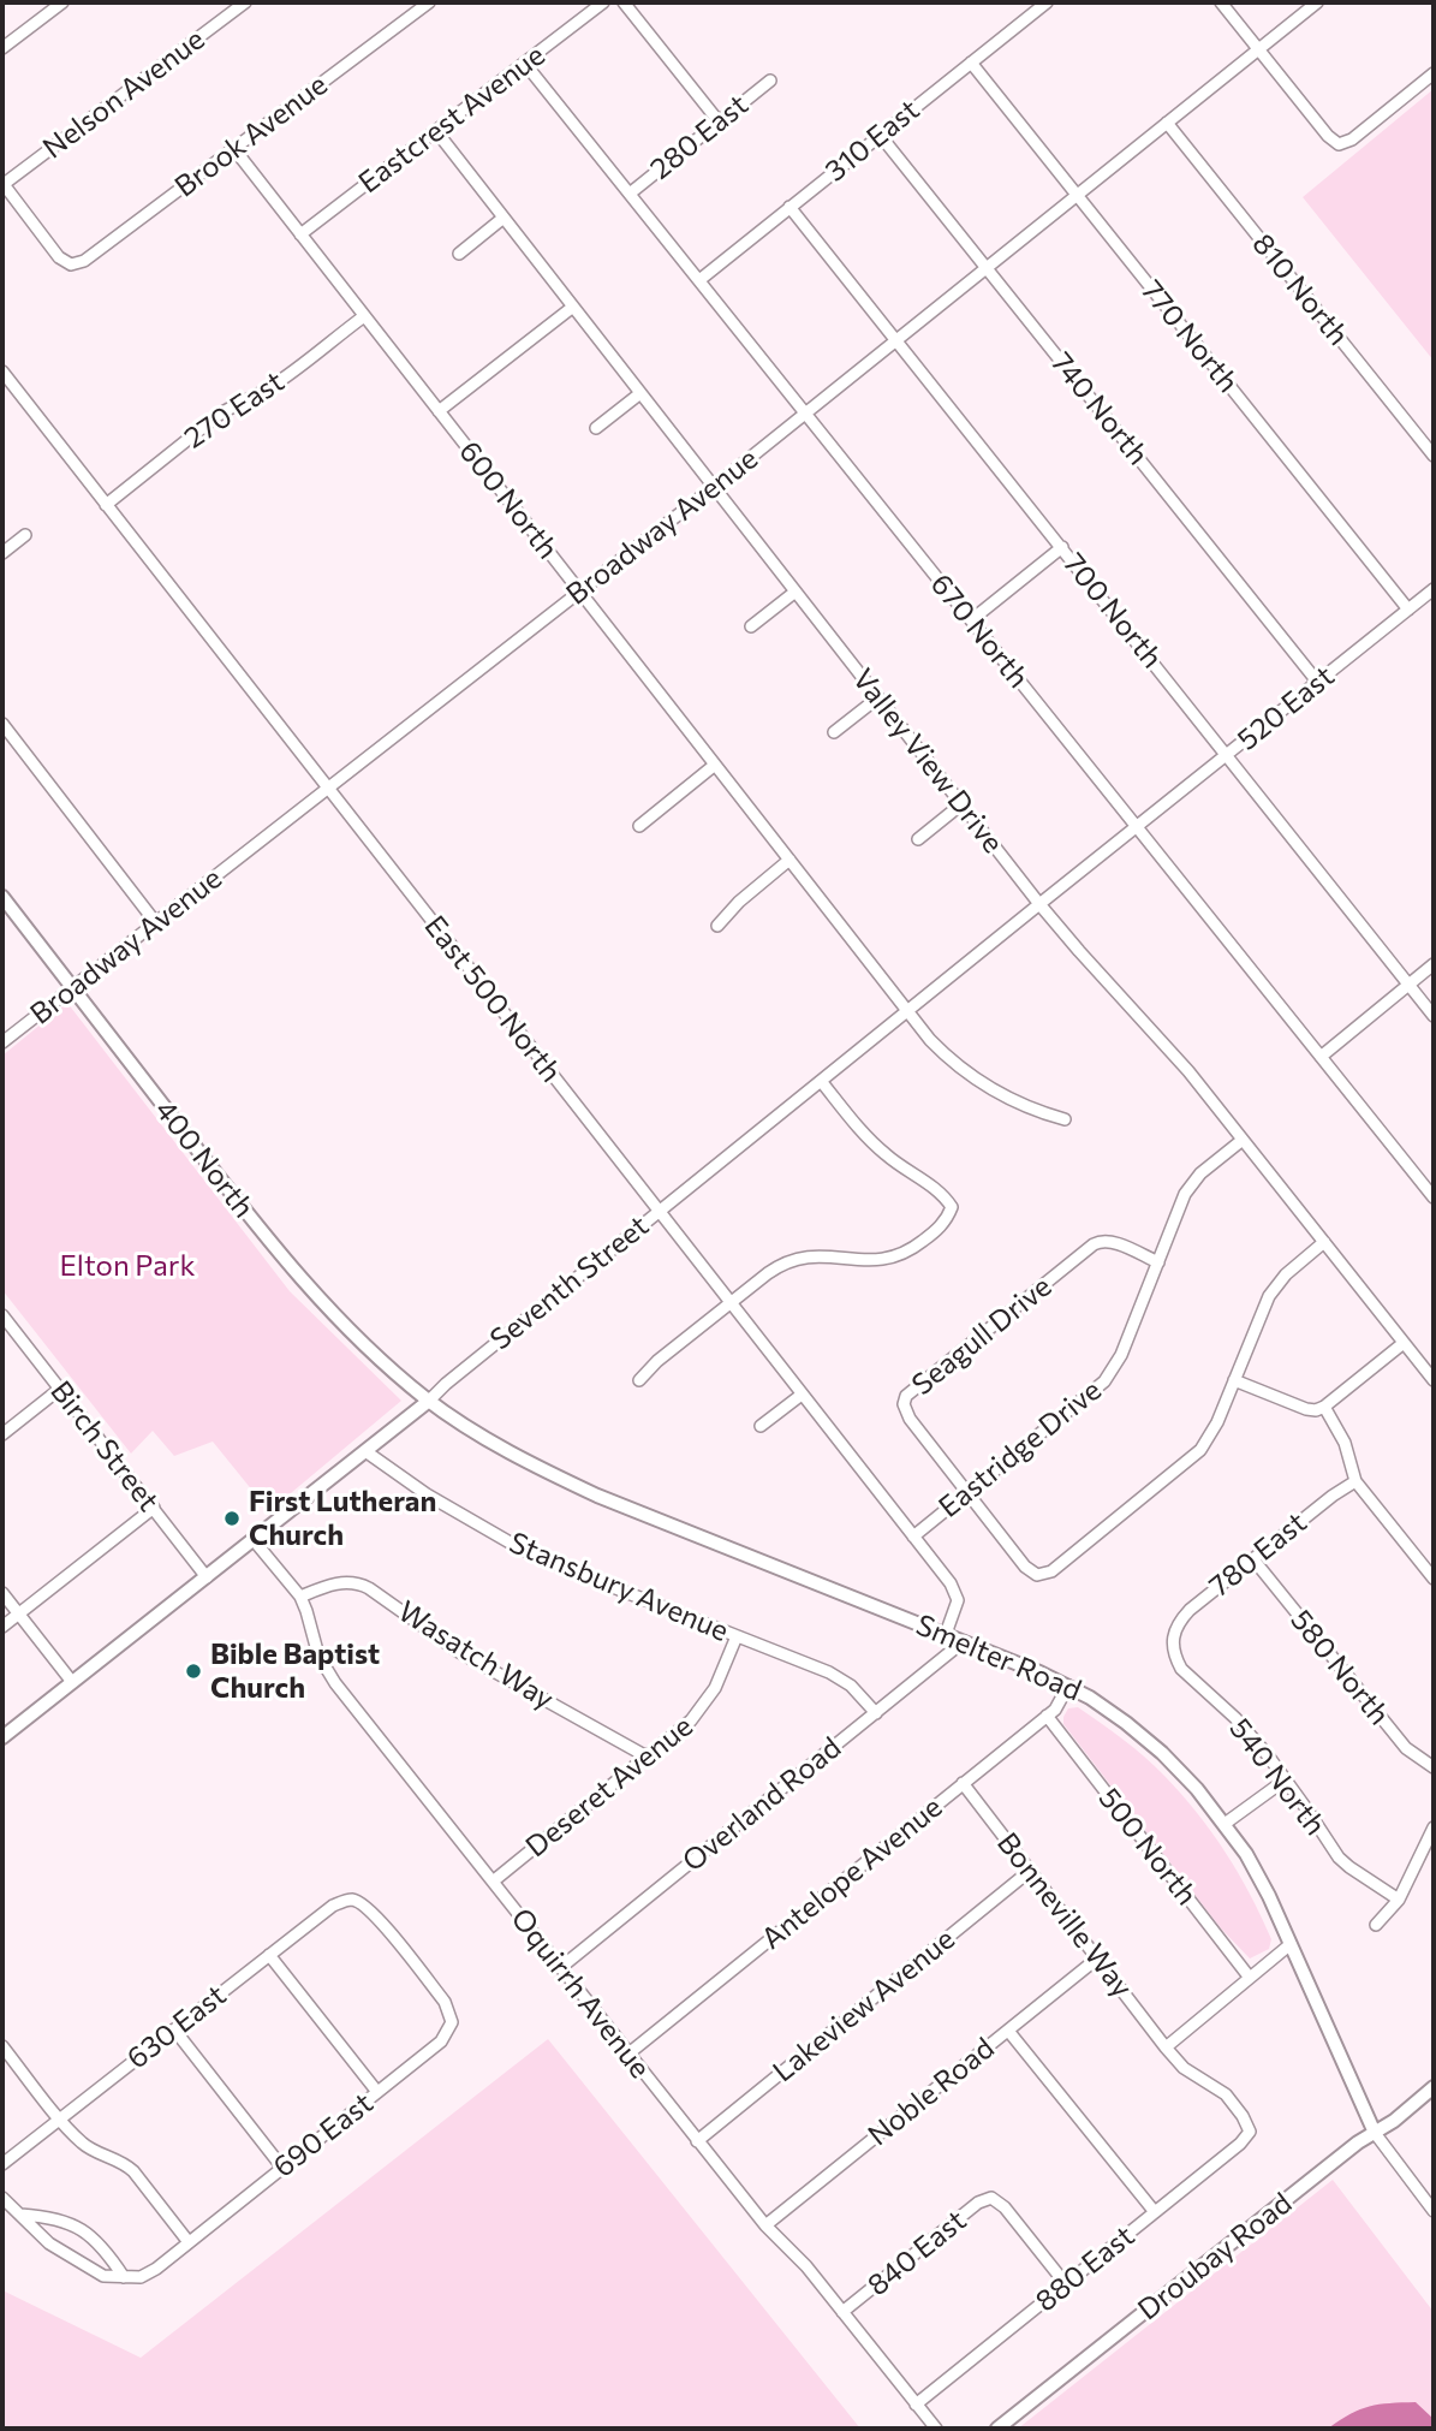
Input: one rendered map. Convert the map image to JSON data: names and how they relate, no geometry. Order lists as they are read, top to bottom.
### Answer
{
  "streets": {
    "street": [
      "Nelson Avenue",
      "Eastcrest Avenue",
      "Brook Avenue",
      "280 East",
      "310 East",
      "810 North",
      "770 North",
      "740 North",
      "270 East",
      "600 North",
      "Broadway Avenue",
      "700 North",
      "670 North",
      "520 East",
      "Valley View Drive",
      "East 500 North",
      "400 North",
      "Seventh Street",
      "Seagull Drive",
      "Birch Street",
      "Eastridge Drive",
      "780 East",
      "Stansbury Avenue",
      "Wasatch Way",
      "Smelter Road",
      "580 North",
      "540 North",
      "Deseret Avenue",
      "Overland Road",
      "500 North",
      "Antelope Avenue",
      "Bonneville Way",
      "Oquirrh Avenue",
      "Lakeview Avenue",
      "630 East",
      "Noble Road",
      "690 East",
      "840 East",
      "Droubay Road",
      "880 East"
    ]
  },
  "crossings": [
    ["Nelson Avenue", "Brook Avenue"],
    ["Eastcrest Avenue", "600 North"],
    ["Eastcrest Avenue", "670 North"],
    ["Eastcrest Avenue", "Valley View Drive"],
    ["Brook Avenue", "600 North"],
    ["280 East", "670 North"],
    ["310 East", "770 North"],
    ["310 East", "740 North"],
    ["310 East", "700 North"],
    ["310 East", "670 North"],
    ["810 North", "Broadway Avenue"],
    ["770 North", "Broadway Avenue"],
    ["770 North", "520 East"],
    ["740 North", "Broadway Avenue"],
    ["740 North", "520 East"],
    ["270 East", "600 North"],
    ["270 East", "East 500 North"],
    ["600 North", "Broadway Avenue"],
    ["600 North", "Seventh Street"],
    ["Broadway Avenue", "700 North"],
    ["Broadway Avenue", "670 North"],
    ["Broadway Avenue", "Valley View Drive"],
    ["Broadway Avenue", "East 500 North"],
    ["Broadway Avenue", "400 North"],
    ["700 North", "520 East"],
    ["670 North", "520 East"],
    ["670 North", "Seventh Street"],
    ["520 East", "Seventh Street"],
    ["Valley View Drive", "Seventh Street"],
    ["Valley View Drive", "Eastridge Drive"],
    ["East 500 North", "Seventh Street"],
    ["East 500 North", "Eastridge Drive"],
    ["East 500 North", "Smelter Road"],
    ["400 North", "Seventh Street"],
    ["400 North", "Smelter Road"],
    ["Seventh Street", "Birch Street"],
    ["Seventh Street", "Stansbury Avenue"],
    ["Seventh Street", "Smelter Road"],
    ["Seventh Street", "Oquirrh Avenue"],
    ["Seagull Drive", "Eastridge Drive"],
    ["780 East", "580 North"],
    ["780 East", "540 North"],
    ["Stansbury Avenue", "Deseret Avenue"],
    ["Stansbury Avenue", "Overland Road"],
    ["Wasatch Way", "Deseret Avenue"],
    ["Wasatch Way", "Oquirrh Avenue"],
    ["Smelter Road", "Overland Road"],
    ["Smelter Road", "Antelope Avenue"],
    ["Smelter Road", "Droubay Road"],
    ["Deseret Avenue", "Oquirrh Avenue"],
    ["Overland Road", "Oquirrh Avenue"],
    ["500 North", "Antelope Avenue"],
    ["Antelope Avenue", "Bonneville Way"],
    ["Antelope Avenue", "Oquirrh Avenue"],
    ["Bonneville Way", "Lakeview Avenue"],
    ["Bonneville Way", "Noble Road"],
    ["Bonneville Way", "880 East"],
    ["Oquirrh Avenue", "Lakeview Avenue"],
    ["Oquirrh Avenue", "Noble Road"],
    ["Oquirrh Avenue", "840 East"],
    ["Oquirrh Avenue", "880 East"],
    ["630 East", "690 East"],
    ["840 East", "880 East"]
  ],
  "parks": ["Elton Park"],
  "places": ["First Lutheran Church", "Bible Baptist Church"]
}
